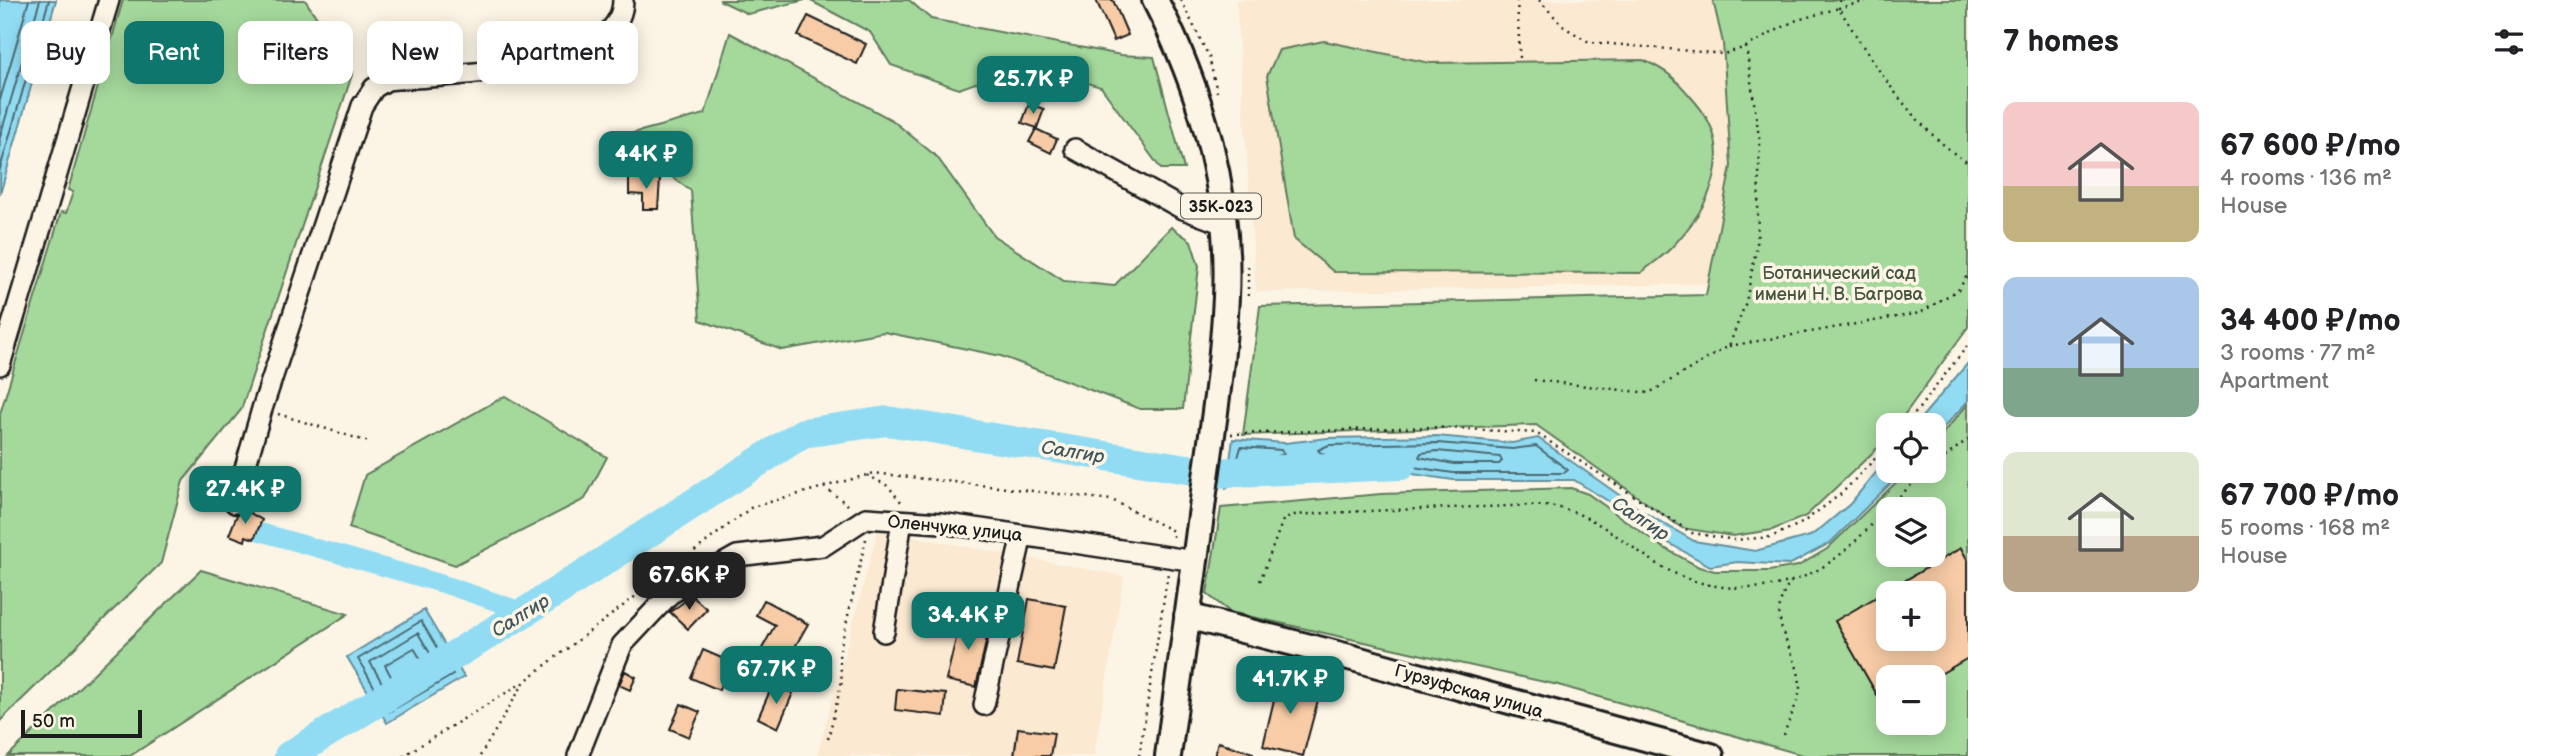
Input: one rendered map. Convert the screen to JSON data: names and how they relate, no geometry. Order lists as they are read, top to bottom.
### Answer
{
  "streets": {
    "main road": ["35К-023", "Гурзуфская улица"],
    "lane": ["Оленчука улица"]
  },
  "crossings": [
    ["35К-023", "Оленчука улица"],
    ["35К-023", "Гурзуфская улица"]
  ],
  "water": ["Салгир"],
  "parks": ["Ботанический сад имени Н. В. Багрова"],
  "scale_bar": "50 m",
  "page": {
    "heading": "7 homes",
    "chip": [
      "Buy",
      "Rent",
      "Filters",
      "New",
      "Apartment"
    ],
    "price": [
      "25.7K ₽",
      "44K ₽",
      "27.4K ₽",
      "67.6K ₽",
      "34.4K ₽",
      "67.7K ₽",
      "41.7K ₽"
    ],
    "list": [
      {
        "name": "67 600 ₽/mo",
        "note": "4 rooms · 136 m² · House"
      },
      {
        "name": "34 400 ₽/mo",
        "note": "3 rooms · 77 m² · Apartment"
      },
      {
        "name": "67 700 ₽/mo",
        "note": "5 rooms · 168 m² · House"
      }
    ],
    "map_buttons": ["+", "−"],
    "scale": "50 m"
  }
}
